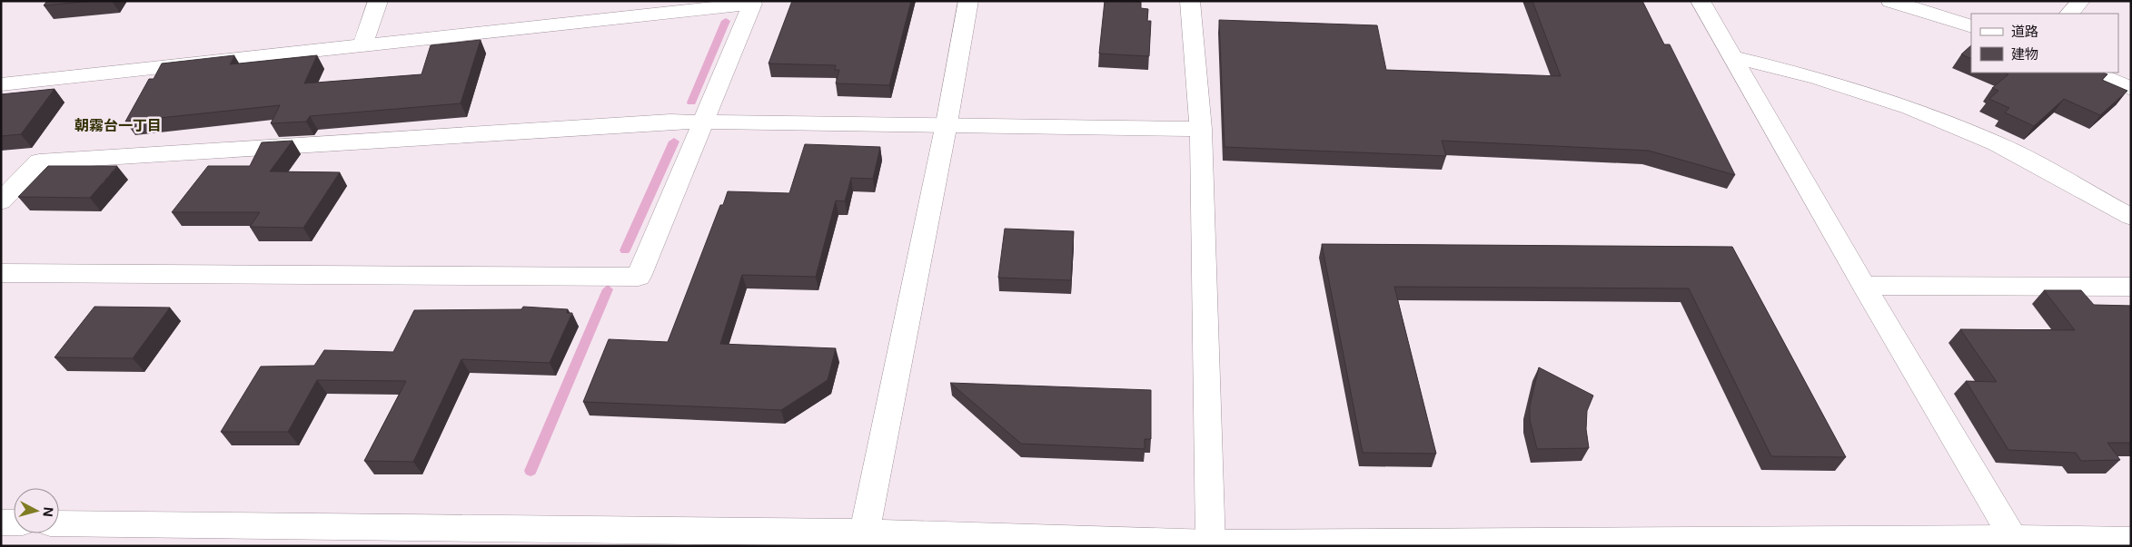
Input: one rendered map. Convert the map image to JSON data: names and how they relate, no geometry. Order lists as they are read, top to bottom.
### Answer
{
  "districts": ["朝霧台一丁目"],
  "legend": ["道路", "建物"],
  "north": "right"
}
